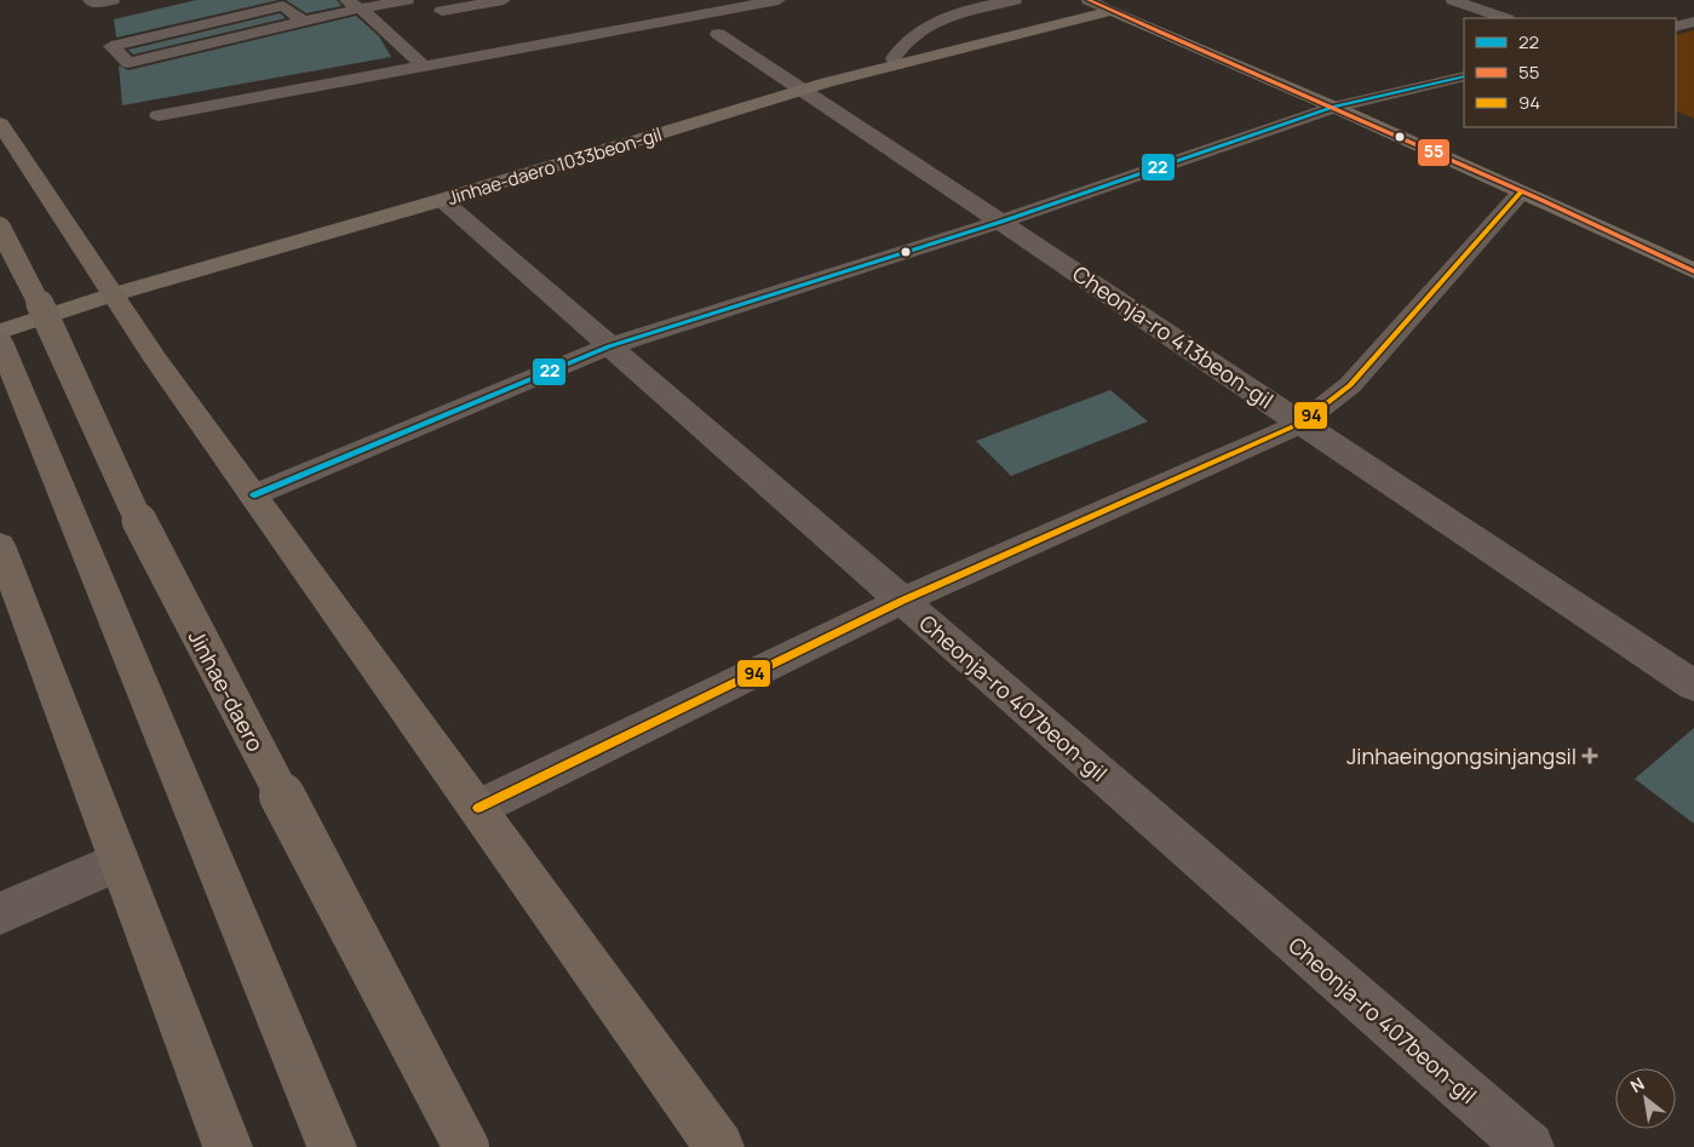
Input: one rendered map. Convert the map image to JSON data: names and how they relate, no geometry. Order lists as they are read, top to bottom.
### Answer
{
  "streets": {
    "highway": ["Jinhae-daero"],
    "main road": ["Jinhae-daero 1033beon-gil"],
    "street": ["Cheonja-ro 413beon-gil", "Cheonja-ro 407beon-gil"]
  },
  "crossings": [
    ["Jinhae-daero 1033beon-gil", "Cheonja-ro 413beon-gil"],
    ["Jinhae-daero 1033beon-gil", "Cheonja-ro 407beon-gil"]
  ],
  "places": {
    "health": ["Jinhaeingongsinjangsil"]
  },
  "lines": ["transit line 55", "transit line 22", "transit line 94"],
  "legend": ["22", "55", "94"],
  "north": "top left"
}
